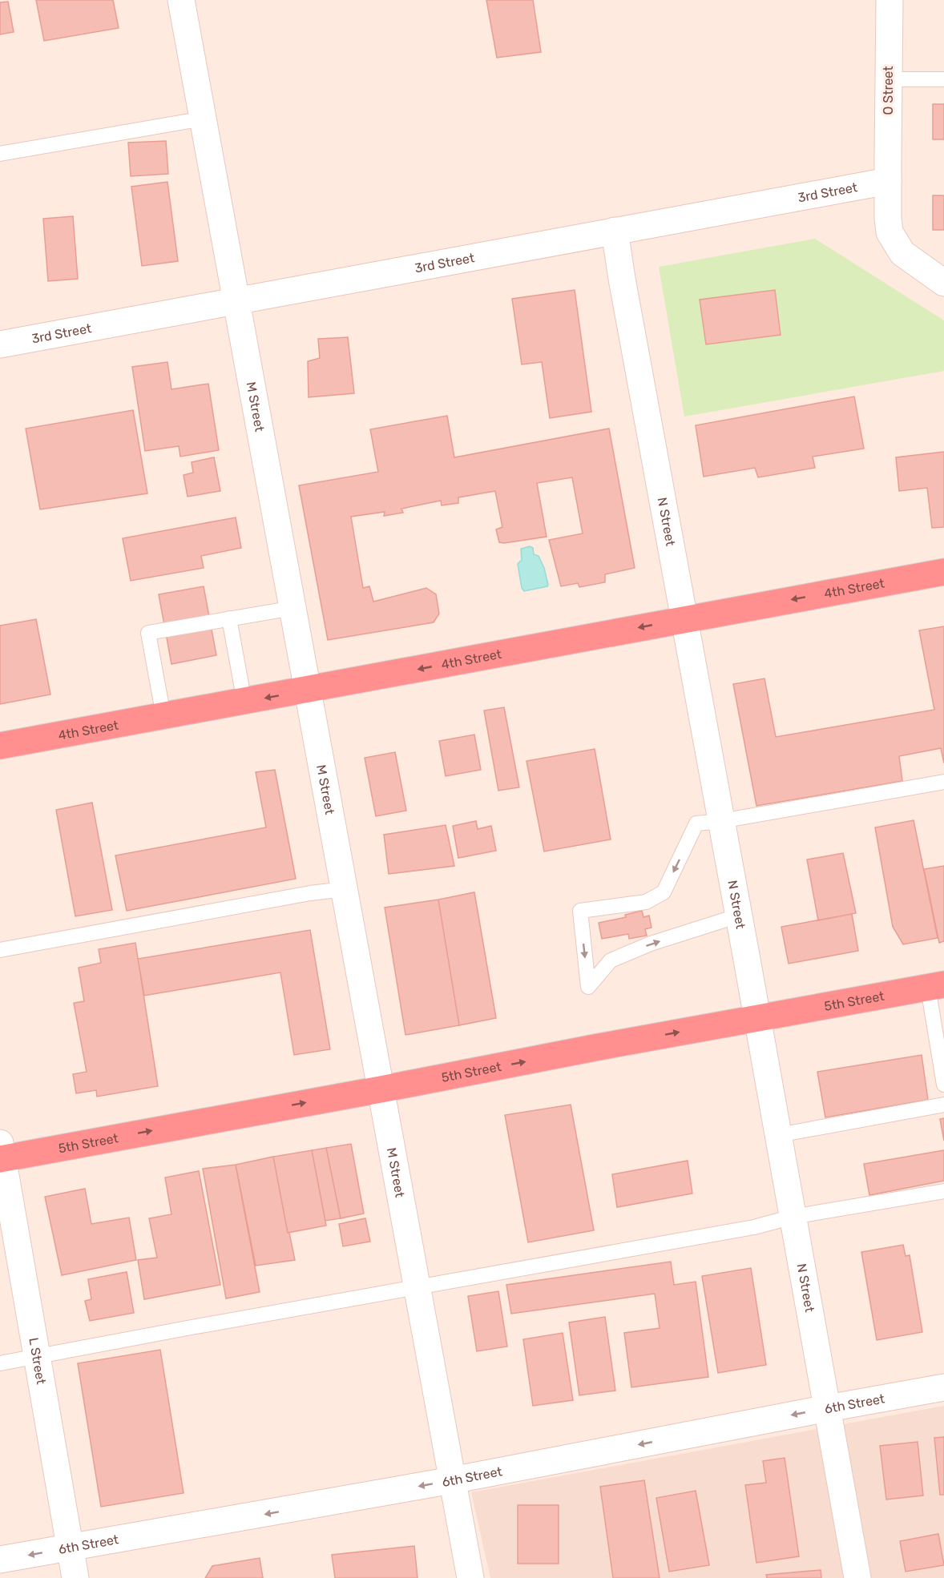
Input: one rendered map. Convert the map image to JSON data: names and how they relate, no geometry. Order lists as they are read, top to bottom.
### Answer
{
  "streets": {
    "highway": ["4th Street", "5th Street"],
    "street": [
      "O Street",
      "3rd Street",
      "M Street",
      "N Street",
      "L Street",
      "6th Street"
    ]
  },
  "crossings": [
    ["O Street", "3rd Street"],
    ["3rd Street", "M Street"],
    ["3rd Street", "N Street"],
    ["M Street", "4th Street"],
    ["M Street", "5th Street"],
    ["M Street", "6th Street"],
    ["N Street", "4th Street"],
    ["N Street", "5th Street"],
    ["N Street", "6th Street"],
    ["5th Street", "L Street"],
    ["L Street", "6th Street"]
  ],
  "one_way": ["4th Street", "5th Street", "6th Street"]
}
